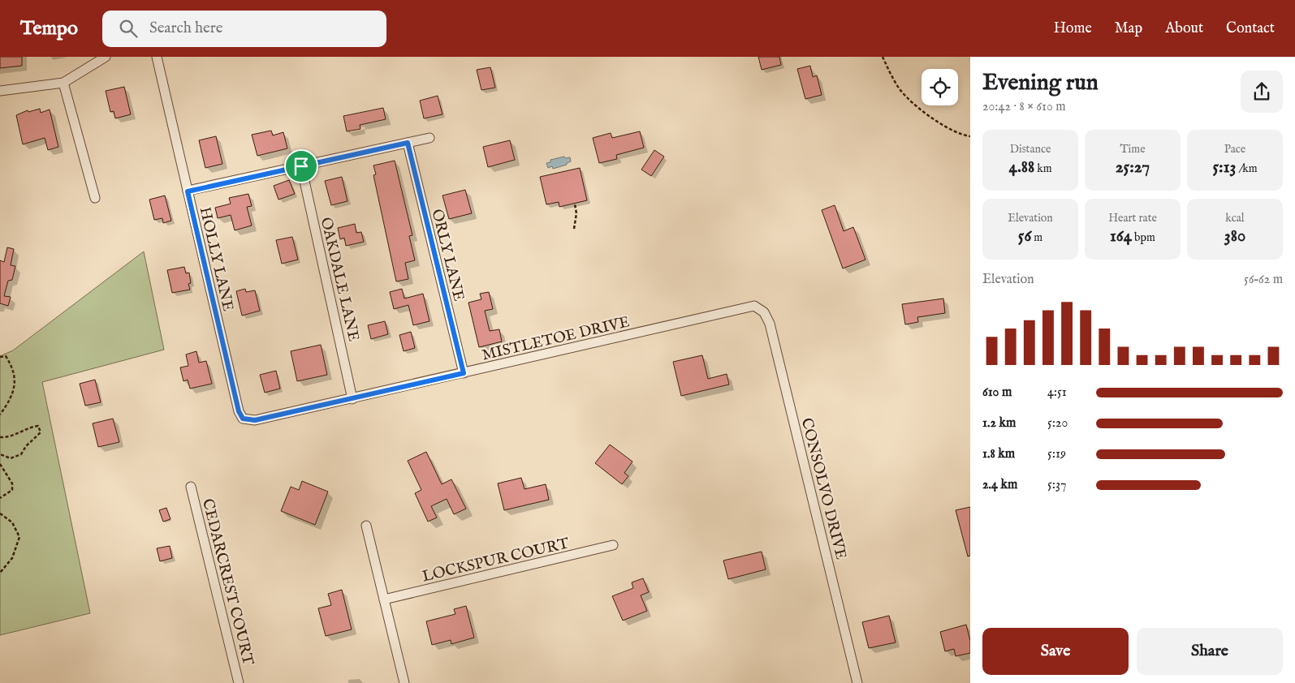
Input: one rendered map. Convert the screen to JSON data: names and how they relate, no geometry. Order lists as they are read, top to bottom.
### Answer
{
  "streets": {
    "street": [
      "ORLY LANE",
      "HOLLY LANE",
      "OAKDALE LANE",
      "MISTLETOE DRIVE",
      "CONSOLVO DRIVE",
      "LOCKSPUR COURT",
      "CEDARCREST COURT"
    ]
  },
  "crossings": [
    ["ORLY LANE", "MISTLETOE DRIVE"],
    ["HOLLY LANE", "MISTLETOE DRIVE"],
    ["OAKDALE LANE", "MISTLETOE DRIVE"],
    ["MISTLETOE DRIVE", "CONSOLVO DRIVE"]
  ],
  "page": {
    "header": "Tempo",
    "search": "Search here",
    "nav": [
      "Home",
      "Map",
      "About",
      "Contact"
    ],
    "heading": ["Evening run", "20:42 · 8 × 610 m"],
    "stats": [
      ["Distance", "4.88 km"],
      ["Time", "25:27"],
      ["Pace", "5:13 /km"],
      ["Elevation", "56 m"],
      ["Heart rate", "164 bpm"],
      ["kcal", "380"]
    ],
    "chart": ["Elevation", "56–62 m"],
    "list": [
      {
        "name": "610 m",
        "note": "4:51"
      },
      {
        "name": "1.2 km",
        "note": "5:20"
      },
      {
        "name": "1.8 km",
        "note": "5:19"
      },
      {
        "name": "2.4 km",
        "note": "5:37"
      }
    ],
    "buttons": ["Save", "Share"]
  }
}
